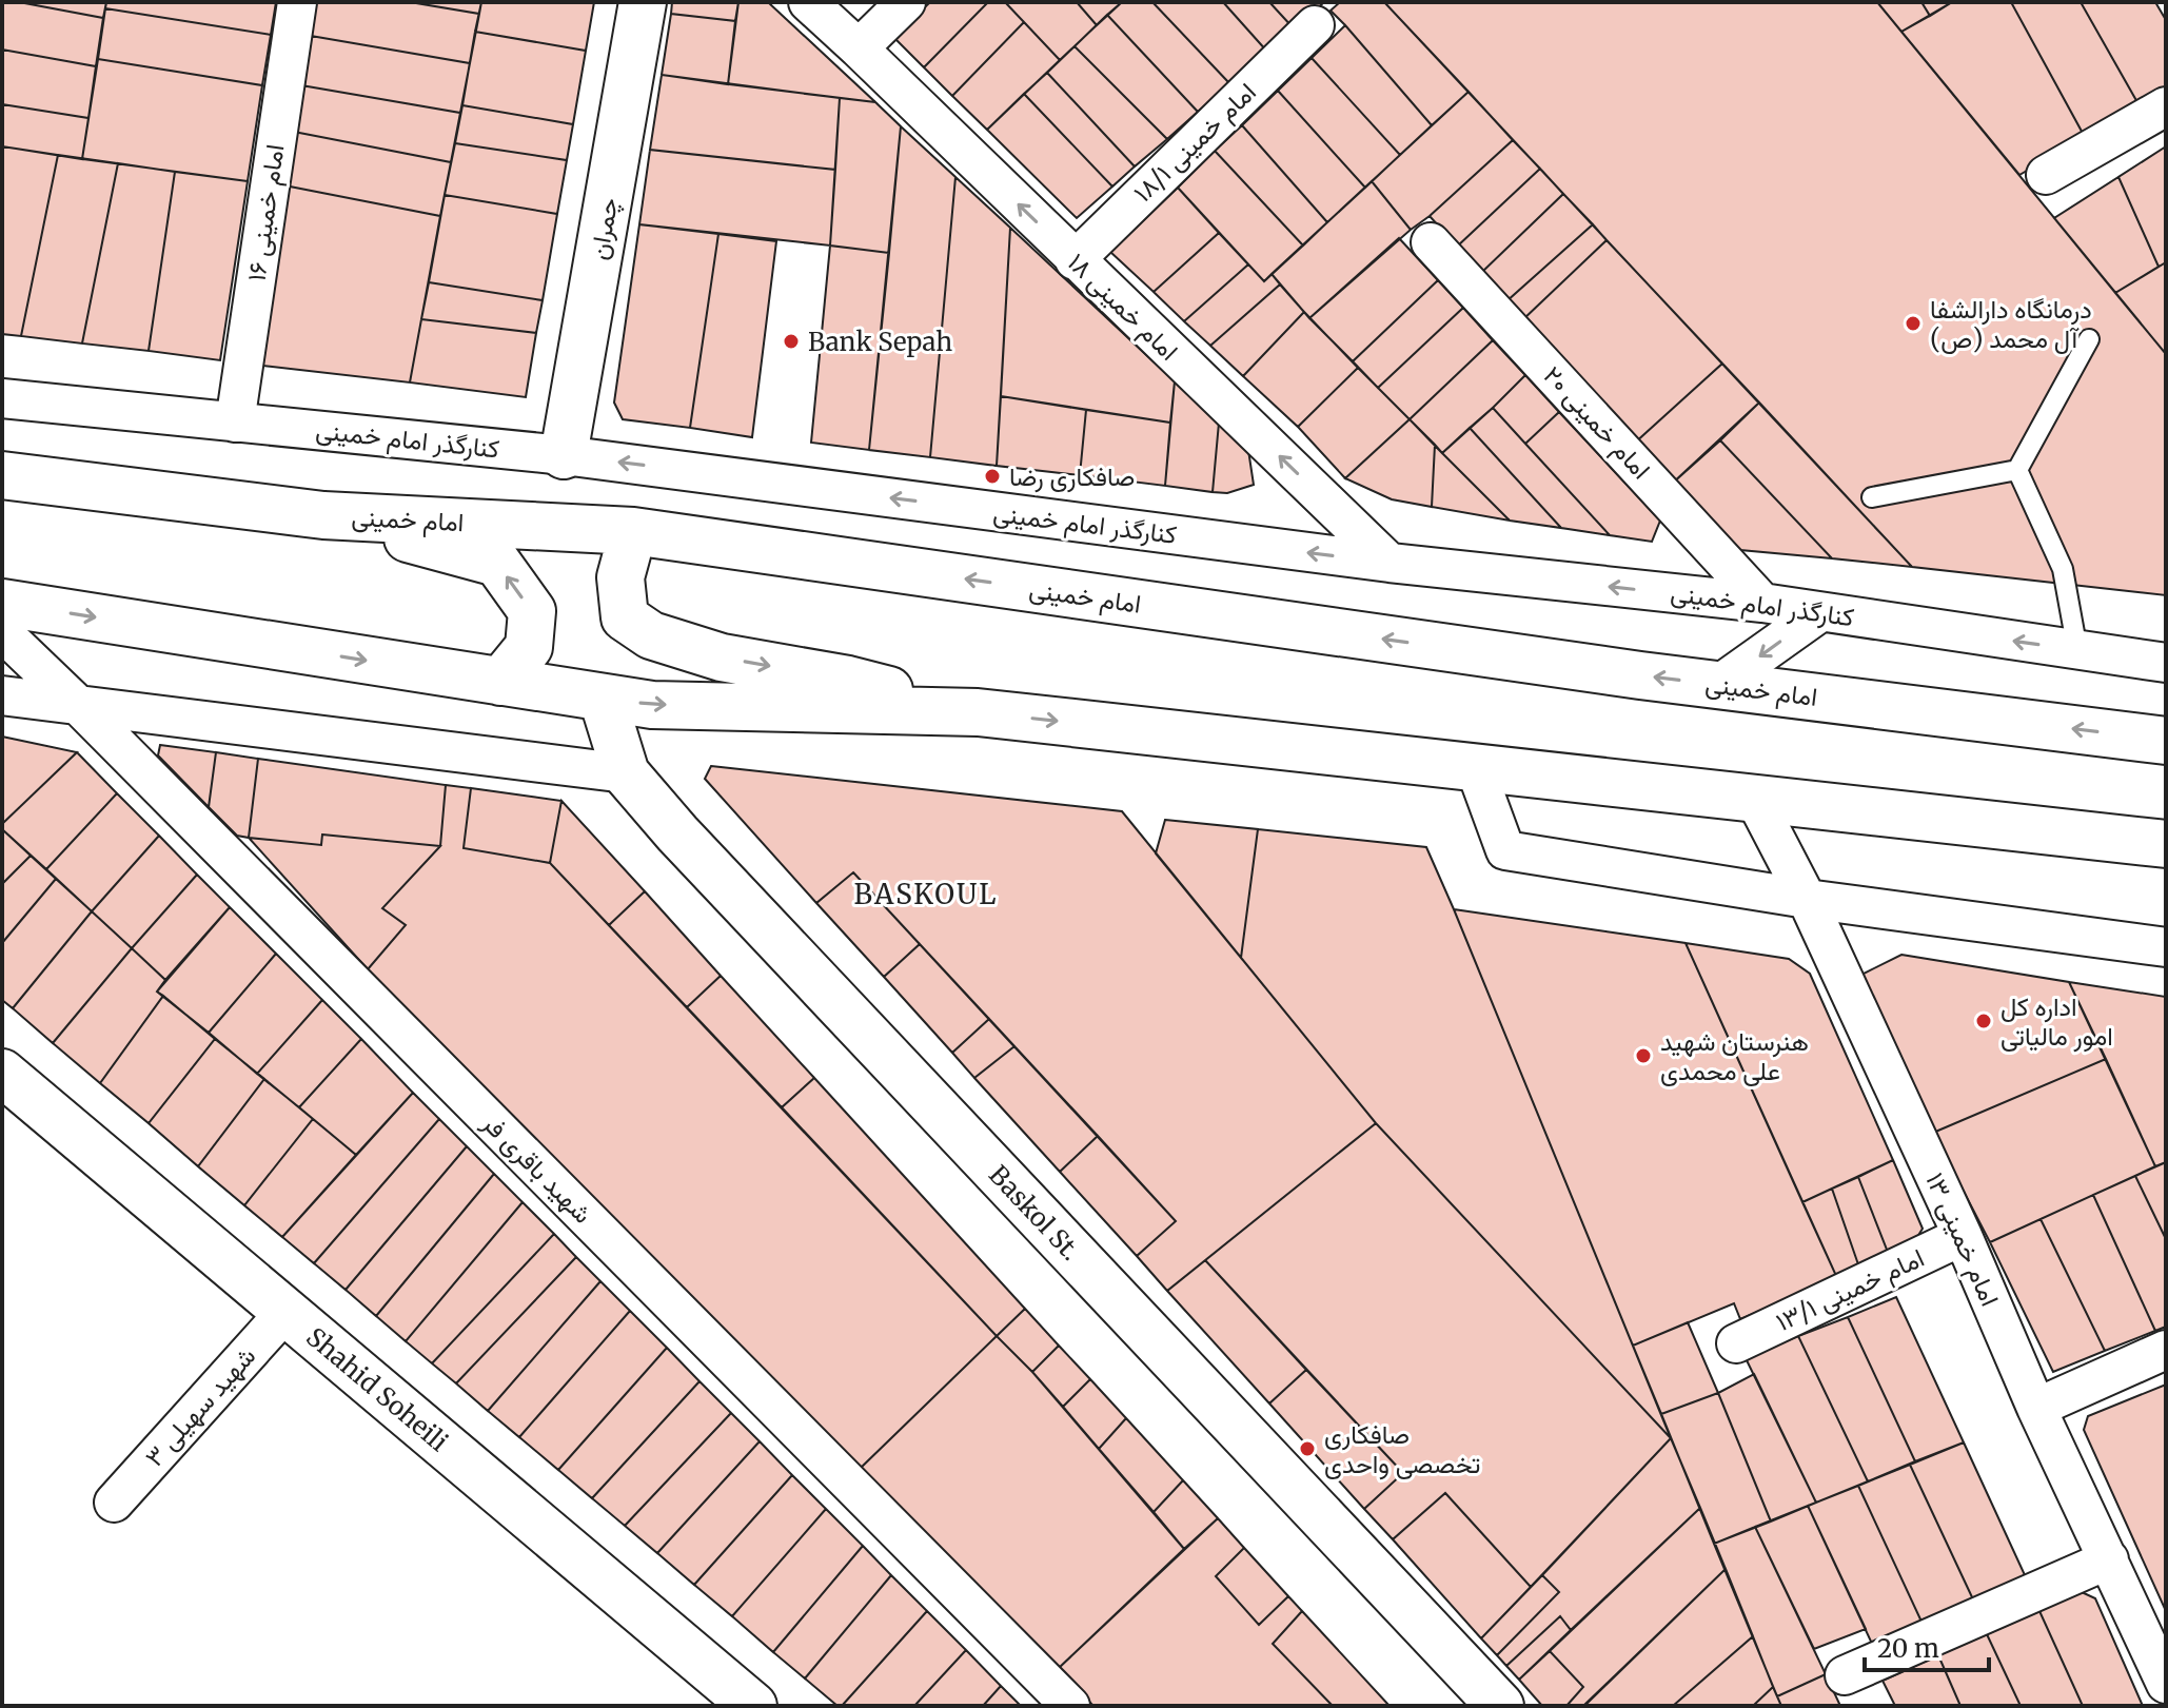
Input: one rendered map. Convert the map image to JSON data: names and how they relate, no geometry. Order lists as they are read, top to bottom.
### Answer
{
  "streets": {
    "main road": [
      "چمران",
      "امام خمینی",
      "Baskol St.",
      "Shahid Soheili"
    ],
    "street": [
      "امام خمینی ۱۸/۱",
      "امام خمینی ۱۶",
      "امام خمینی ۱۸",
      "امام خمینی ۲۰",
      "کنارگذر امام خمینی",
      "شهید باقری فر",
      "امام خمینی ۱۳",
      "امام خمینی ۱۳/۱",
      "شهید سهیلی ۳"
    ]
  },
  "crossings": [
    ["امام خمینی ۱۸/۱", "امام خمینی ۱۸"],
    ["امام خمینی ۱۶", "کنارگذر امام خمینی"],
    ["چمران", "کنارگذر امام خمینی"],
    ["امام خمینی ۱۸", "کنارگذر امام خمینی"],
    ["امام خمینی ۲۰", "کنارگذر امام خمینی"],
    ["امام خمینی ۱۳", "امام خمینی ۱۳/۱"],
    ["Shahid Soheili", "شهید سهیلی ۳"]
  ],
  "one_way": ["امام خمینی ۱۸", "کنارگذر امام خمینی"],
  "districts": ["BASKOUL"],
  "places": [
    "درمانگاه دارالشفا آل محمد (ص)",
    "Bank Sepah",
    "صافکاری رضا",
    "اداره کل امور مالیاتی",
    "هنرستان شهید علی محمدی",
    "صافکاری تخصصی واحدی"
  ],
  "scale_bar": "20 m"
}
